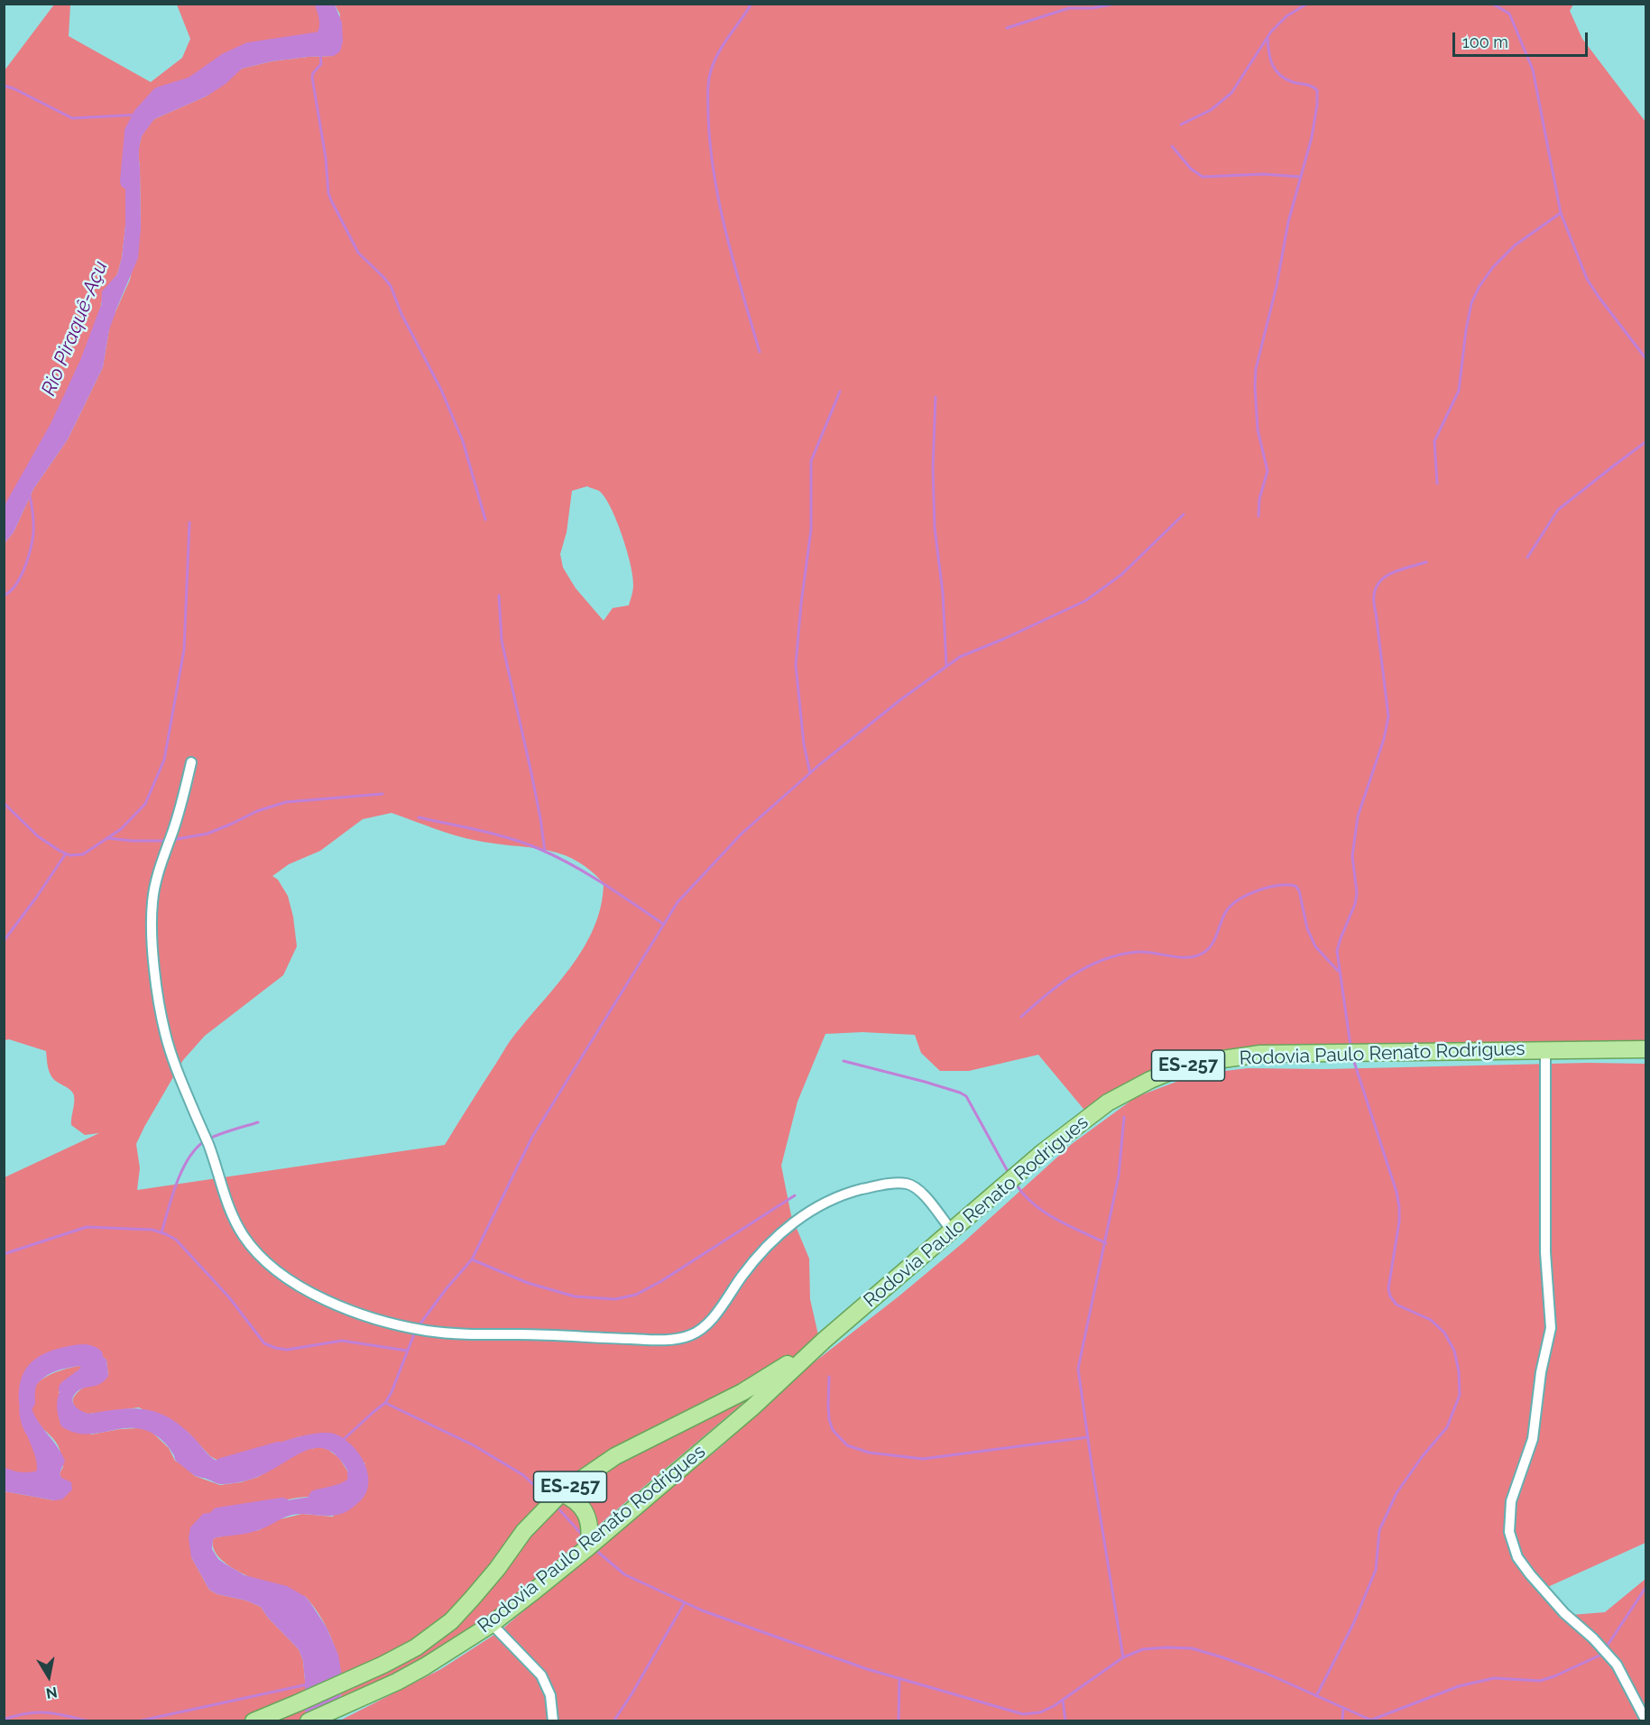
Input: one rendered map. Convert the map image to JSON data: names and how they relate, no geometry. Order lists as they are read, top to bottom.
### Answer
{
  "streets": {
    "main road": ["Rodovia Paulo Renato Rodrigues", "ES-257"]
  },
  "water": ["Rio Piraquê-Açu"],
  "scale_bar": "100 m",
  "north": "bottom"
}
